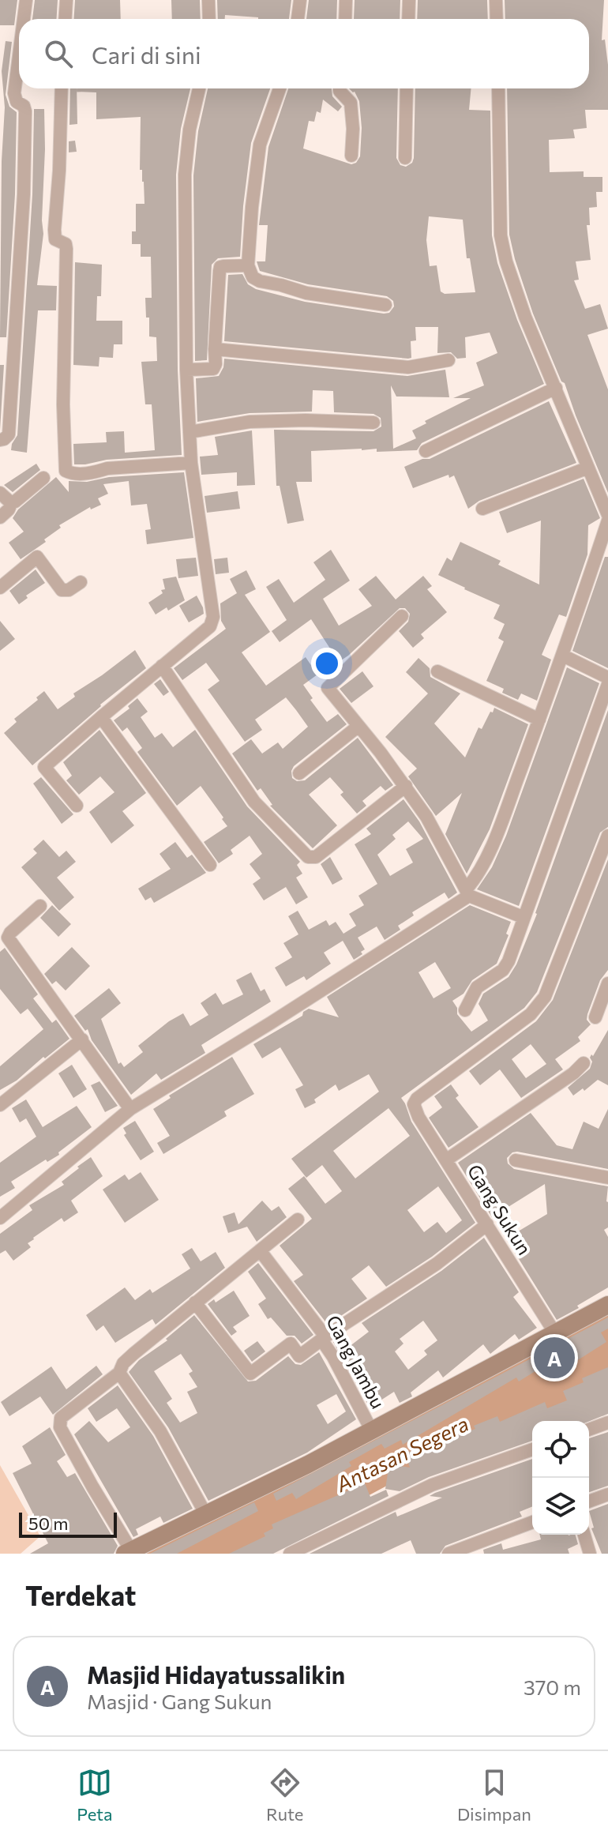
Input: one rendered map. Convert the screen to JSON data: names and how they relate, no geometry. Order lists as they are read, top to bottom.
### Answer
{
  "streets": {
    "street": ["Gang Sukun", "Gang Jambu"]
  },
  "water": ["Antasan Segera"],
  "scale_bar": "50 m",
  "page": {
    "search": "Cari di sini",
    "pins": "A",
    "scale": "50 m",
    "heading": "Terdekat",
    "list": [
      {
        "mark": "A",
        "name": "Masjid Hidayatussalikin",
        "note": "Masjid · Gang Sukun",
        "value": "370 m"
      }
    ],
    "nav": ["Peta", "Rute", "Disimpan"]
  }
}
